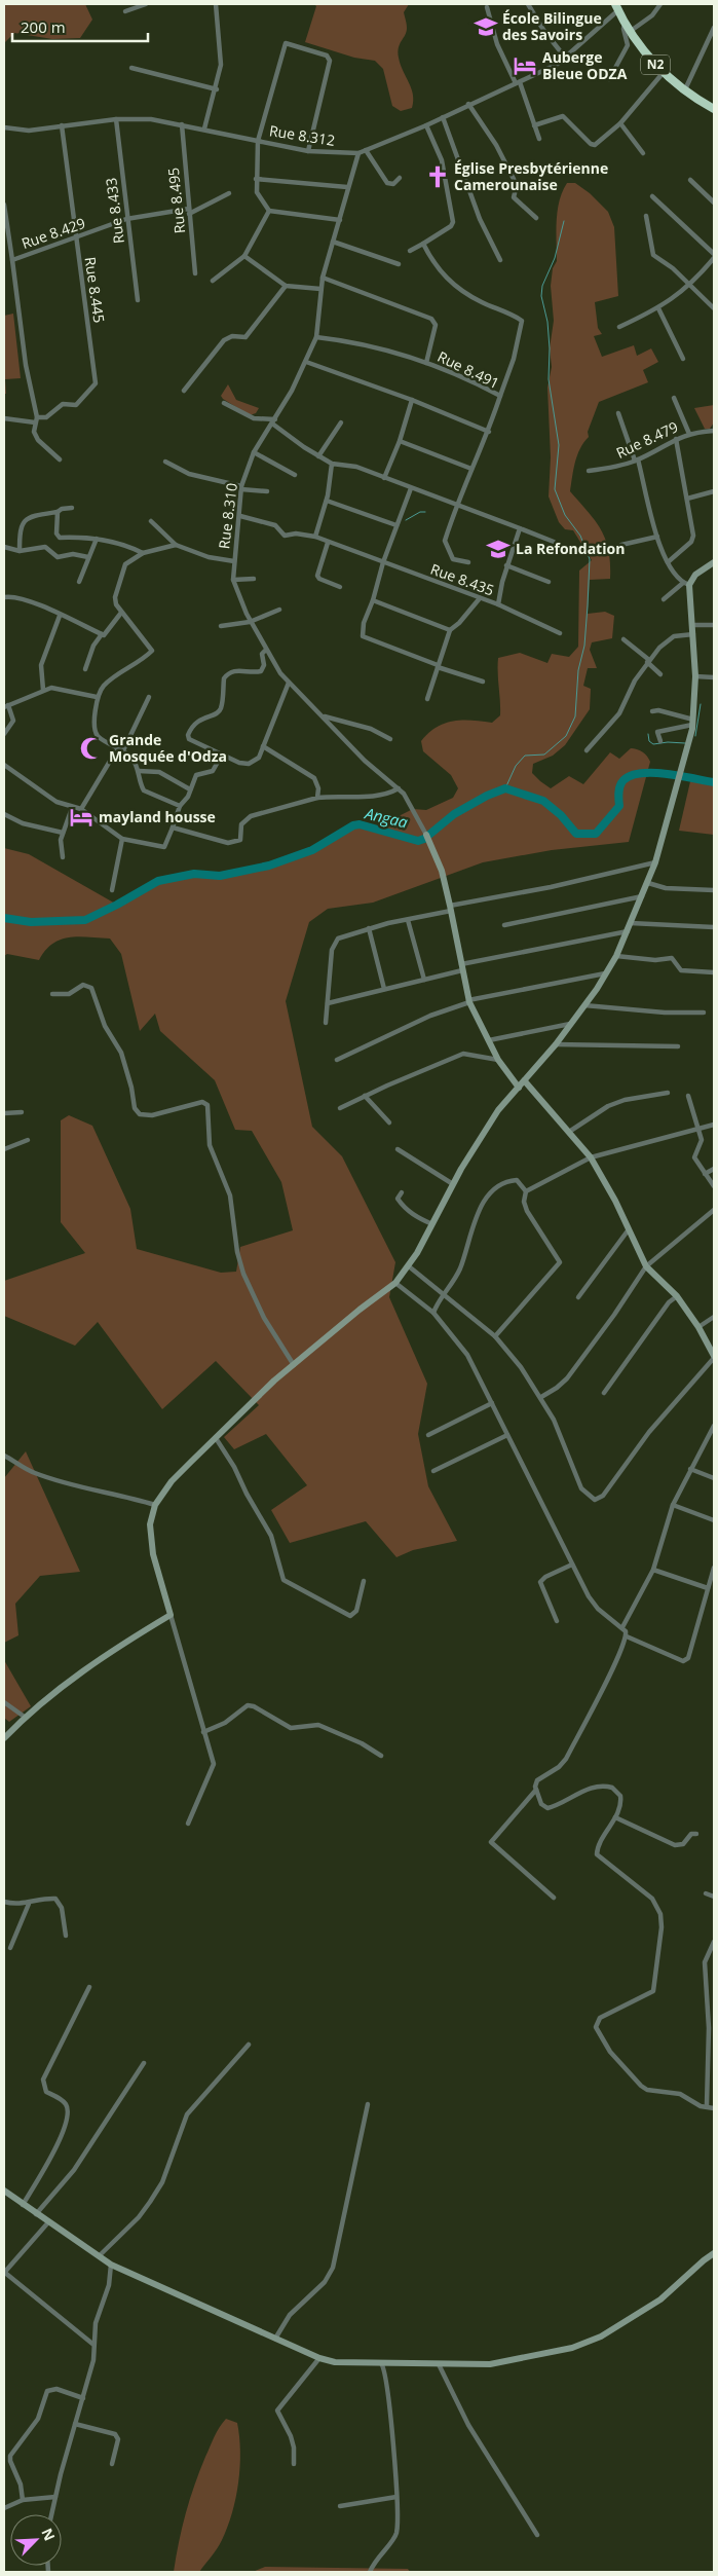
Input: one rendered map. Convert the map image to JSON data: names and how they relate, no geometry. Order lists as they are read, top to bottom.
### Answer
{
  "streets": {
    "highway": ["N2"],
    "street": [
      "Rue 8.312",
      "Rue 8.495",
      "Rue 8.433",
      "Rue 8.429",
      "Rue 8.445",
      "Rue 8.491",
      "Rue 8.479",
      "Rue 8.310",
      "Rue 8.435"
    ]
  },
  "crossings": [
    ["N2", "Rue 8.312"],
    ["Rue 8.312", "Rue 8.495"],
    ["Rue 8.312", "Rue 8.433"],
    ["Rue 8.312", "Rue 8.445"],
    ["Rue 8.312", "Rue 8.310"],
    ["Rue 8.495", "Rue 8.429"],
    ["Rue 8.433", "Rue 8.429"],
    ["Rue 8.429", "Rue 8.445"],
    ["Rue 8.491", "Rue 8.310"],
    ["Rue 8.310", "Rue 8.435"]
  ],
  "water": ["Angaa"],
  "places": {
    "school or university": ["École Bilingue des Savoirs", "La Refondation"],
    "hotel": ["Auberge Bleue ODZA", "mayland housse"],
    "church": ["Église Presbytérienne Camerounaise"],
    "mosque": ["Grande Mosquée d'Odza"]
  },
  "scale_bar": "200 m",
  "north": "top right"
}
